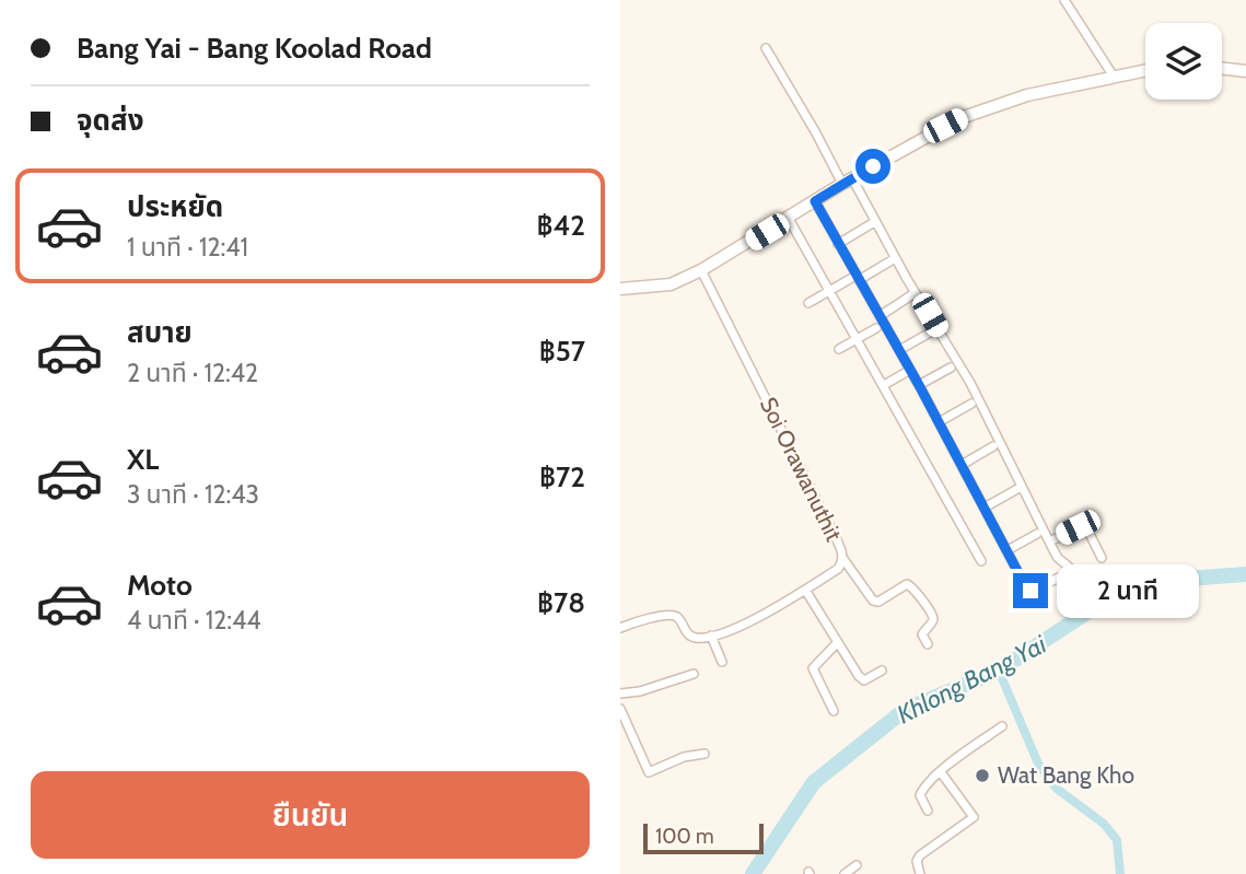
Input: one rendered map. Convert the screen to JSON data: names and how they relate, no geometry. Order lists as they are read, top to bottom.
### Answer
{
  "streets": {
    "street": ["Soi Orawanuthit"]
  },
  "water": ["Khlong Bang Yai"],
  "places": ["Wat Bang Kho"],
  "scale_bar": "100 m",
  "page": {
    "banner": ["Bang Yai - Bang Koolad Road", "จุดส่ง"],
    "list": [
      {
        "name": "ประหยัด",
        "note": "1 นาที · 12:41",
        "value": "฿42"
      },
      {
        "name": "สบาย",
        "note": "2 นาที · 12:42",
        "value": "฿57"
      },
      {
        "name": "XL",
        "note": "3 นาที · 12:43",
        "value": "฿72"
      },
      {
        "name": "Moto",
        "note": "4 นาที · 12:44",
        "value": "฿78"
      }
    ],
    "bubble": "2 นาที",
    "buttons": "ยืนยัน",
    "scale": "100 m"
  }
}
